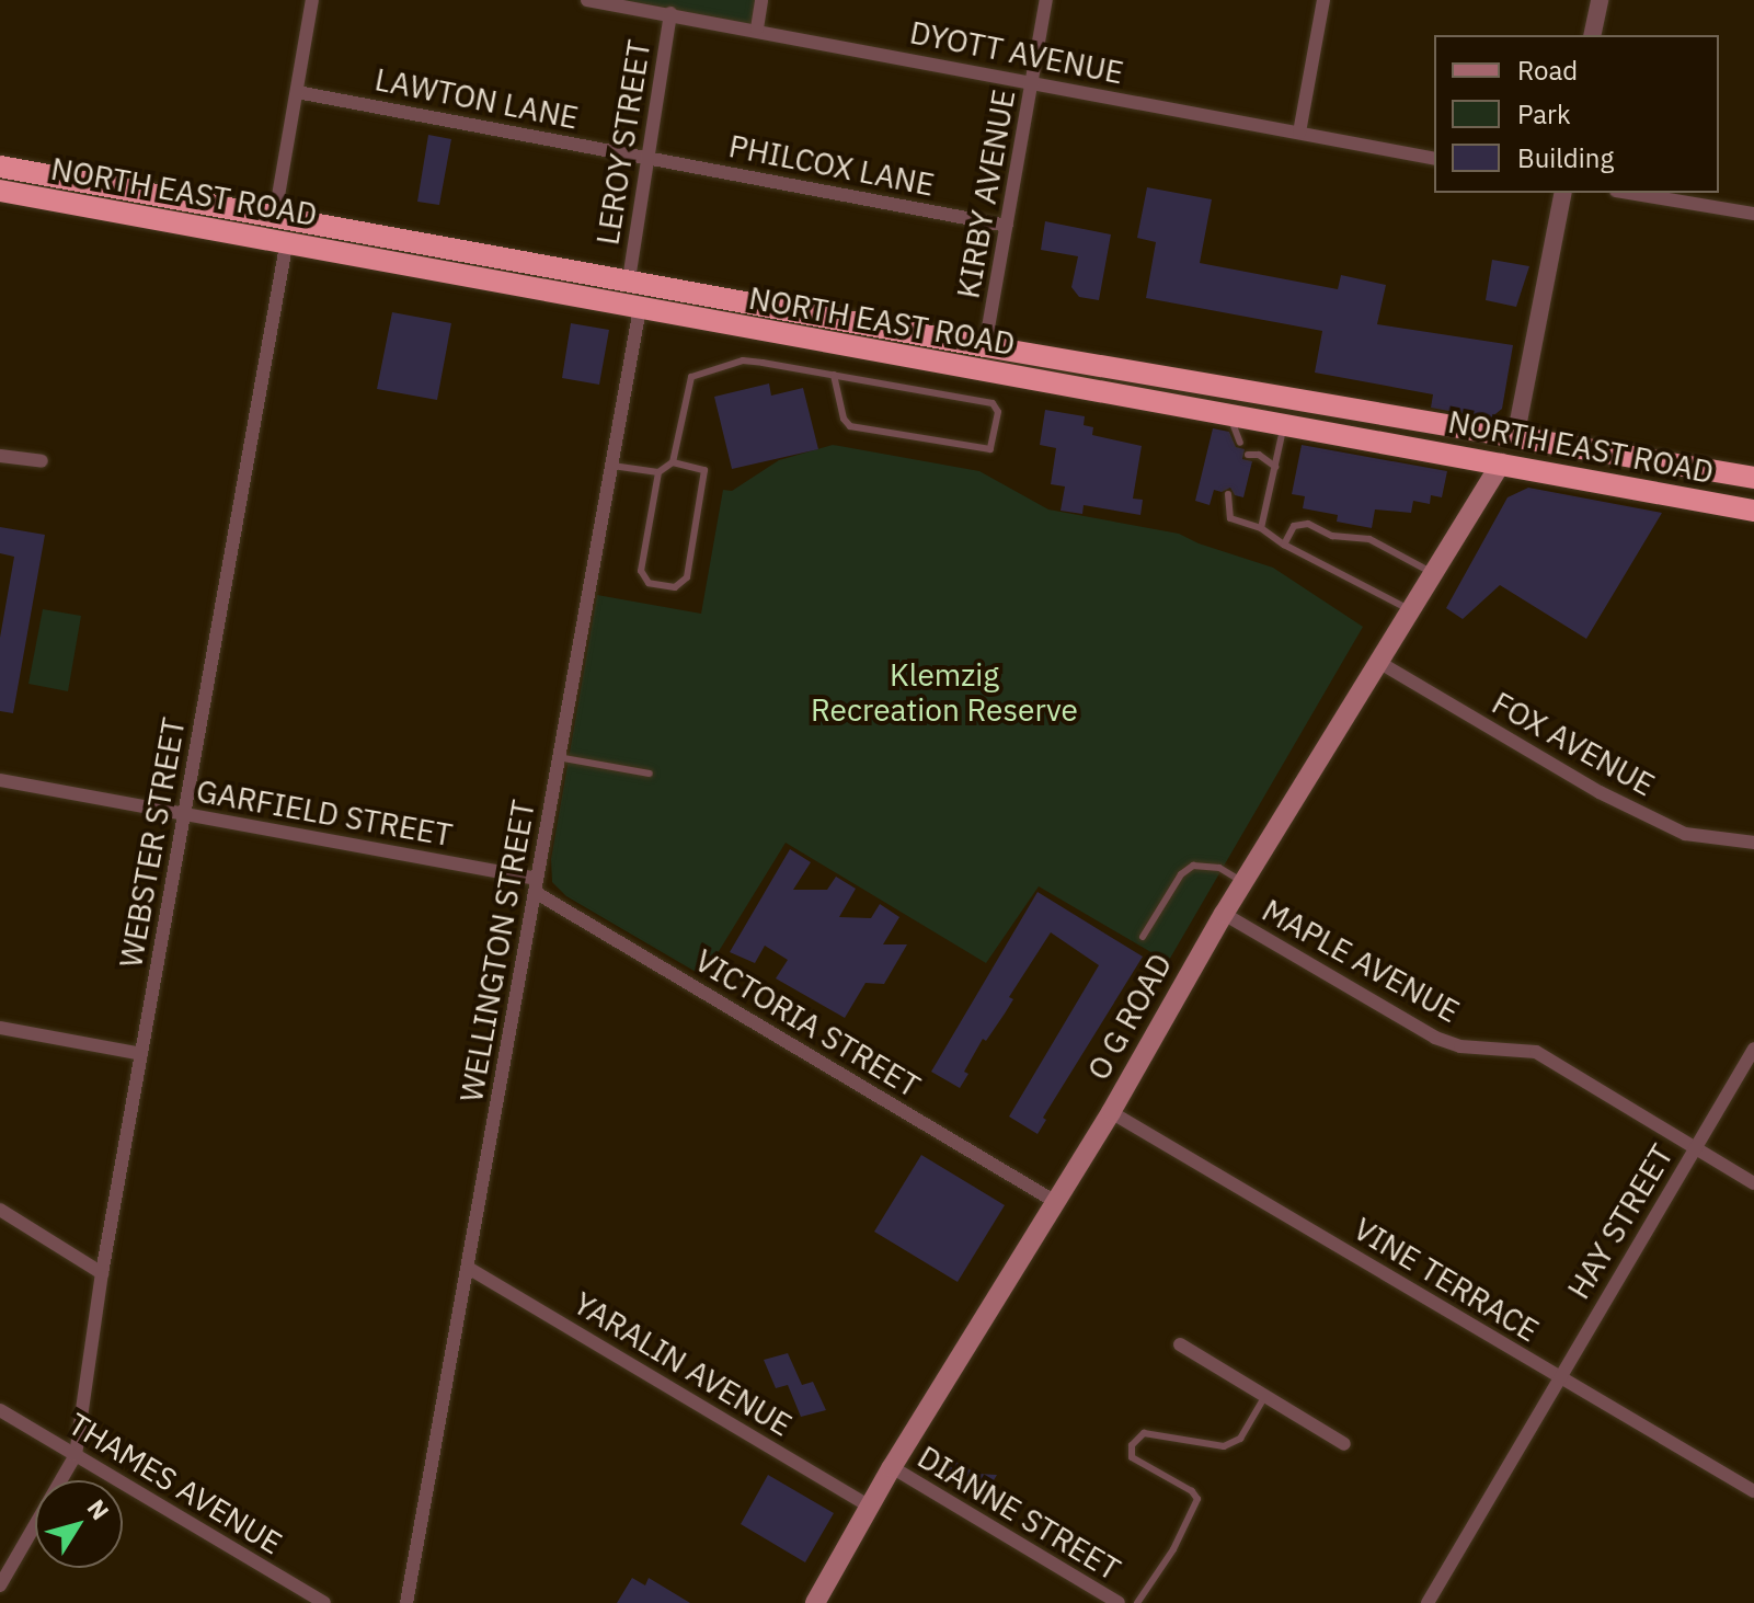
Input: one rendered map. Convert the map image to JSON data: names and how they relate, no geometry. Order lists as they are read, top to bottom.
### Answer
{
  "streets": {
    "highway": ["NORTH EAST ROAD"],
    "main road": ["O G ROAD"],
    "street": [
      "DYOTT AVENUE",
      "LAWTON LANE",
      "LEROY STREET",
      "PHILCOX LANE",
      "KIRBY AVENUE",
      "FOX AVENUE",
      "GARFIELD STREET",
      "WEBSTER STREET",
      "WELLINGTON STREET",
      "MAPLE AVENUE",
      "VICTORIA STREET",
      "HAY STREET",
      "VINE TERRACE",
      "YARALIN AVENUE",
      "THAMES AVENUE",
      "DIANNE STREET"
    ]
  },
  "crossings": [
    ["DYOTT AVENUE", "LEROY STREET"],
    ["DYOTT AVENUE", "KIRBY AVENUE"],
    ["LAWTON LANE", "LEROY STREET"],
    ["LAWTON LANE", "PHILCOX LANE"],
    ["LEROY STREET", "PHILCOX LANE"],
    ["LEROY STREET", "NORTH EAST ROAD"],
    ["PHILCOX LANE", "KIRBY AVENUE"],
    ["NORTH EAST ROAD", "KIRBY AVENUE"],
    ["NORTH EAST ROAD", "WEBSTER STREET"],
    ["NORTH EAST ROAD", "WELLINGTON STREET"],
    ["NORTH EAST ROAD", "O G ROAD"],
    ["FOX AVENUE", "O G ROAD"],
    ["GARFIELD STREET", "WEBSTER STREET"],
    ["GARFIELD STREET", "WELLINGTON STREET"],
    ["GARFIELD STREET", "VICTORIA STREET"],
    ["WEBSTER STREET", "THAMES AVENUE"],
    ["WELLINGTON STREET", "VICTORIA STREET"],
    ["WELLINGTON STREET", "YARALIN AVENUE"],
    ["MAPLE AVENUE", "O G ROAD"],
    ["MAPLE AVENUE", "HAY STREET"],
    ["O G ROAD", "VICTORIA STREET"],
    ["O G ROAD", "VINE TERRACE"],
    ["O G ROAD", "YARALIN AVENUE"],
    ["O G ROAD", "DIANNE STREET"],
    ["HAY STREET", "VINE TERRACE"]
  ],
  "parks": ["Klemzig Recreation Reserve"],
  "legend": ["Road", "Park", "Building"],
  "north": "top right"
}
